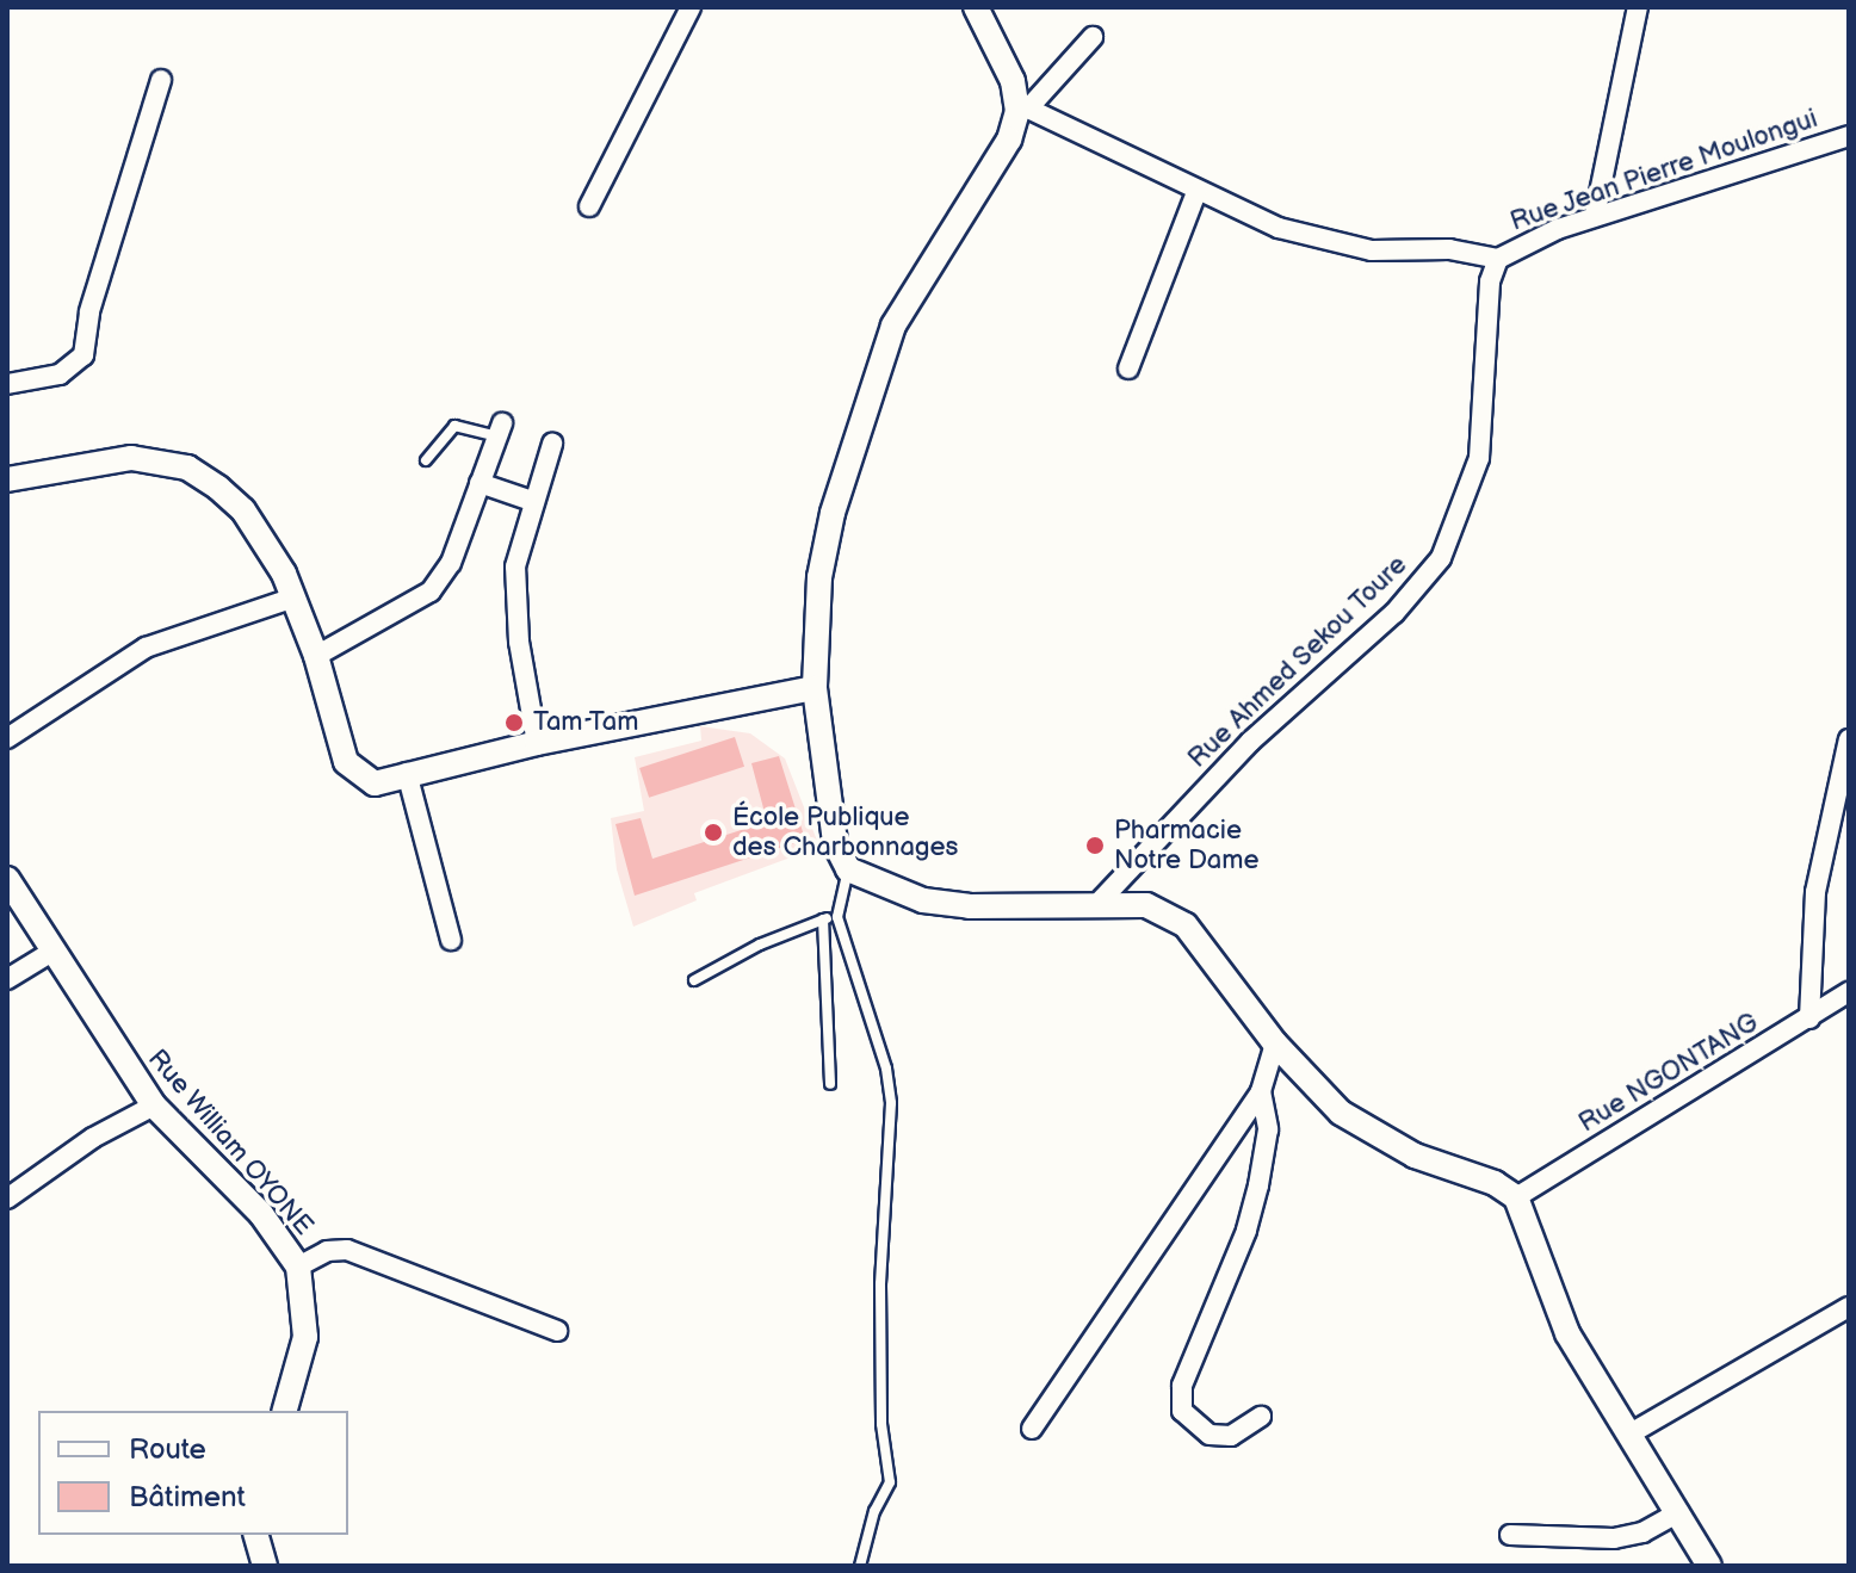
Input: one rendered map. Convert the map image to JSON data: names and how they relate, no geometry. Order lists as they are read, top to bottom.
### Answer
{
  "streets": {
    "street": [
      "Rue Jean Pierre Moulongui",
      "Rue Ahmed Sekou Toure",
      "Rue NGONTANG",
      "Rue William OYONE"
    ]
  },
  "crossings": [
    ["Rue Jean Pierre Moulongui", "Rue Ahmed Sekou Toure"]
  ],
  "places": ["Tam Tam", "École Publique des Charbonnages", "Pharmacie Notre Dame"],
  "legend": ["Route", "Bâtiment"]
}
